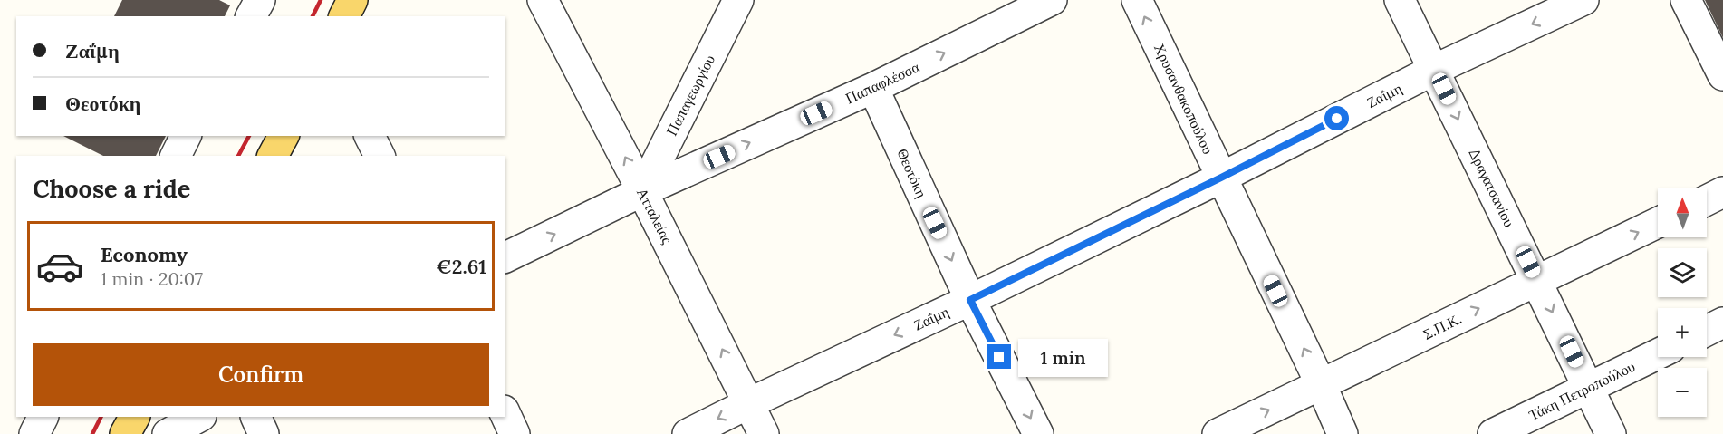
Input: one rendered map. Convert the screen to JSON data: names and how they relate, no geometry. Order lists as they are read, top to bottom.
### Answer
{
  "streets": {
    "street": [
      "Παπαφλέσσα",
      "Παπαγεωργίου",
      "Ζαΐμη",
      "Χρυσανθακοπούλου",
      "Θεοτόκη",
      "Δραγατσανίου",
      "Ατταλείας",
      "Σ.Π.Κ.",
      "Τάκη Πετροπούλου"
    ]
  },
  "crossings": [
    ["Παπαφλέσσα", "Παπαγεωργίου"],
    ["Παπαφλέσσα", "Θεοτόκη"],
    ["Παπαφλέσσα", "Ατταλείας"],
    ["Παπαγεωργίου", "Ατταλείας"],
    ["Ζαΐμη", "Χρυσανθακοπούλου"],
    ["Ζαΐμη", "Θεοτόκη"],
    ["Ζαΐμη", "Δραγατσανίου"],
    ["Ζαΐμη", "Ατταλείας"],
    ["Χρυσανθακοπούλου", "Σ.Π.Κ."],
    ["Δραγατσανίου", "Σ.Π.Κ."],
    ["Δραγατσανίου", "Τάκη Πετροπούλου"]
  ],
  "one_way": [
    "Παπαφλέσσα",
    "Ζαΐμη",
    "Χρυσανθακοπούλου",
    "Θεοτόκη",
    "Δραγατσανίου",
    "Ατταλείας",
    "Σ.Π.Κ."
  ],
  "north": "top",
  "page": {
    "banner": ["Ζαΐμη", "Θεοτόκη"],
    "heading": "Choose a ride",
    "map_buttons": ["+", "−"],
    "list": [
      {
        "name": "Economy",
        "note": "1 min · 20:07",
        "value": "€2.61"
      }
    ],
    "buttons": "Confirm",
    "bubble": "1 min"
  }
}
